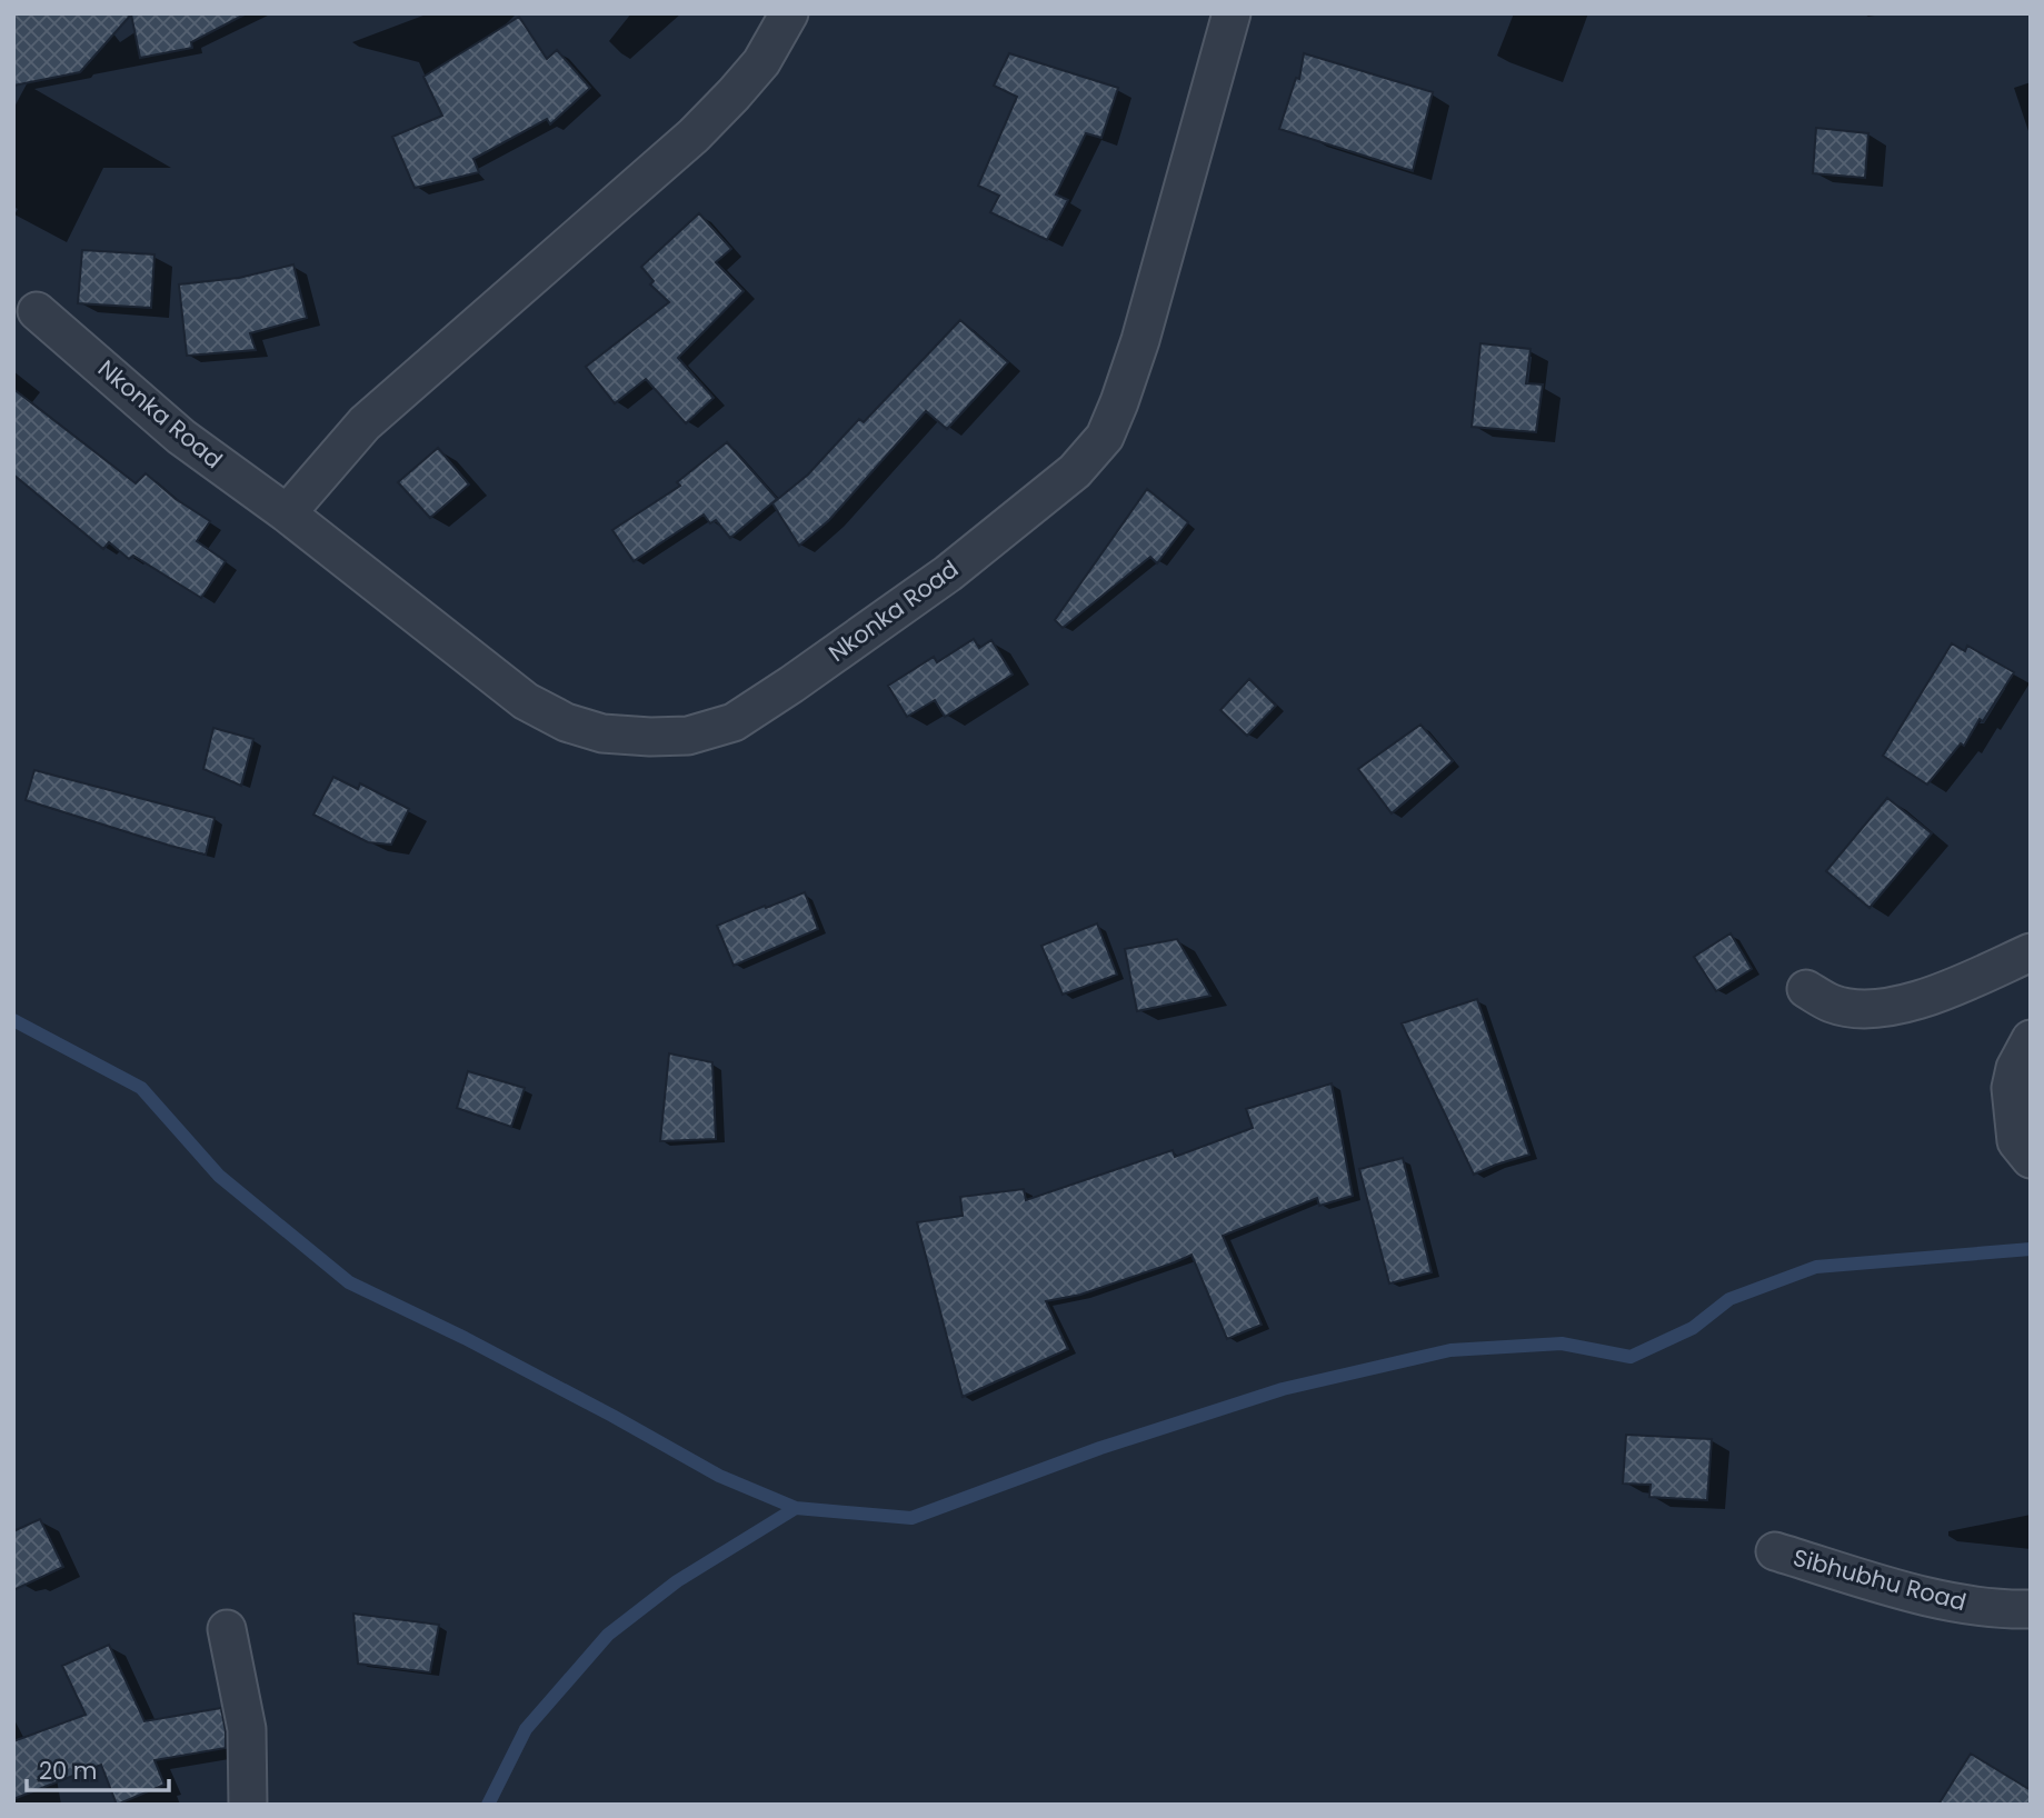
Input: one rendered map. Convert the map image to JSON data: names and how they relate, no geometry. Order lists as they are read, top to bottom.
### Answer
{
  "streets": {
    "street": ["Nkonka Road", "Sibhubhu Road"]
  },
  "scale_bar": "20 m"
}
